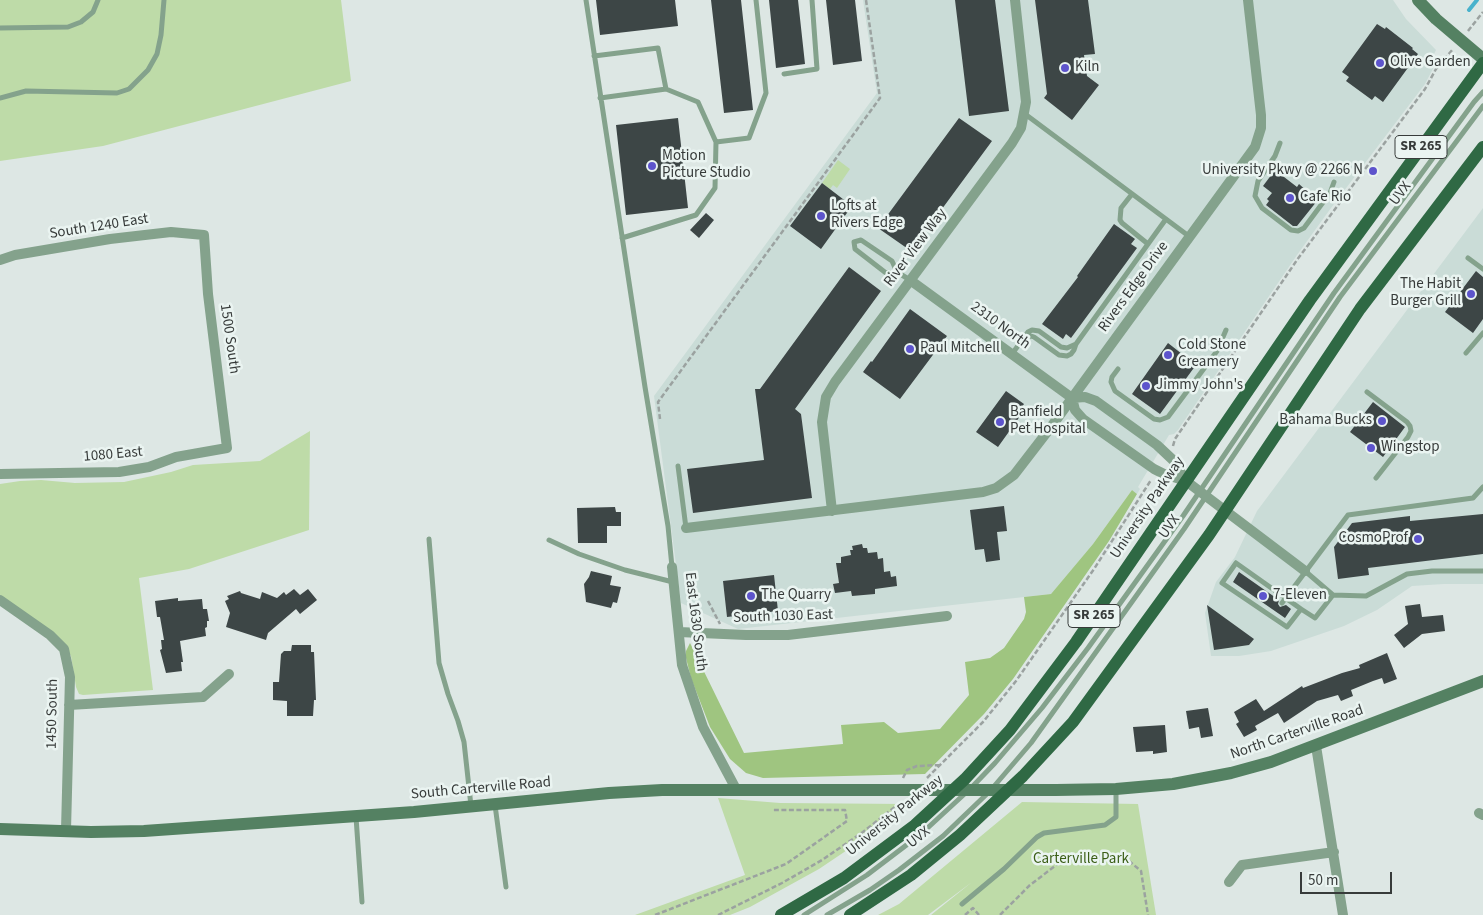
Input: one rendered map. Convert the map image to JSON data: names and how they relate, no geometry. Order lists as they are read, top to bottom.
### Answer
{
  "streets": {
    "main road": ["SR 265", "University Parkway"],
    "street": [
      "South 1240 East",
      "River View Way",
      "Rivers Edge Drive",
      "2310 North",
      "1500 South",
      "1080 East",
      "South 1030 East",
      "East 1630 South",
      "1450 South",
      "North Carterville Road",
      "South Carterville Road"
    ],
    "lane": ["UVX"]
  },
  "crossings": [
    ["SR 265", "2310 North"],
    ["UVX", "2310 North"],
    ["South 1240 East", "1500 South"],
    ["River View Way", "Rivers Edge Drive"],
    ["River View Way", "2310 North"],
    ["Rivers Edge Drive", "2310 North"],
    ["2310 North", "University Parkway"],
    ["1500 South", "1080 East"],
    ["South 1030 East", "East 1630 South"],
    ["East 1630 South", "South Carterville Road"],
    ["1450 South", "South Carterville Road"],
    ["North Carterville Road", "South Carterville Road"]
  ],
  "parks": ["Carterville Park"],
  "places": [
    "Olive Garden",
    "Kiln",
    "Motion Picture Studio",
    "University Pkwy @ 2266 N",
    "Cafe Rio",
    "Lofts at Rivers Edge",
    "The Habit Burger Grill",
    "Paul Mitchell",
    "Cold Stone Creamery",
    "Jimmy John's",
    "Bahama Bucks",
    "Banfield Pet Hospital",
    "Wingstop",
    "CosmoProf",
    "The Quarry",
    "7-Eleven"
  ],
  "scale_bar": "50 m"
}
